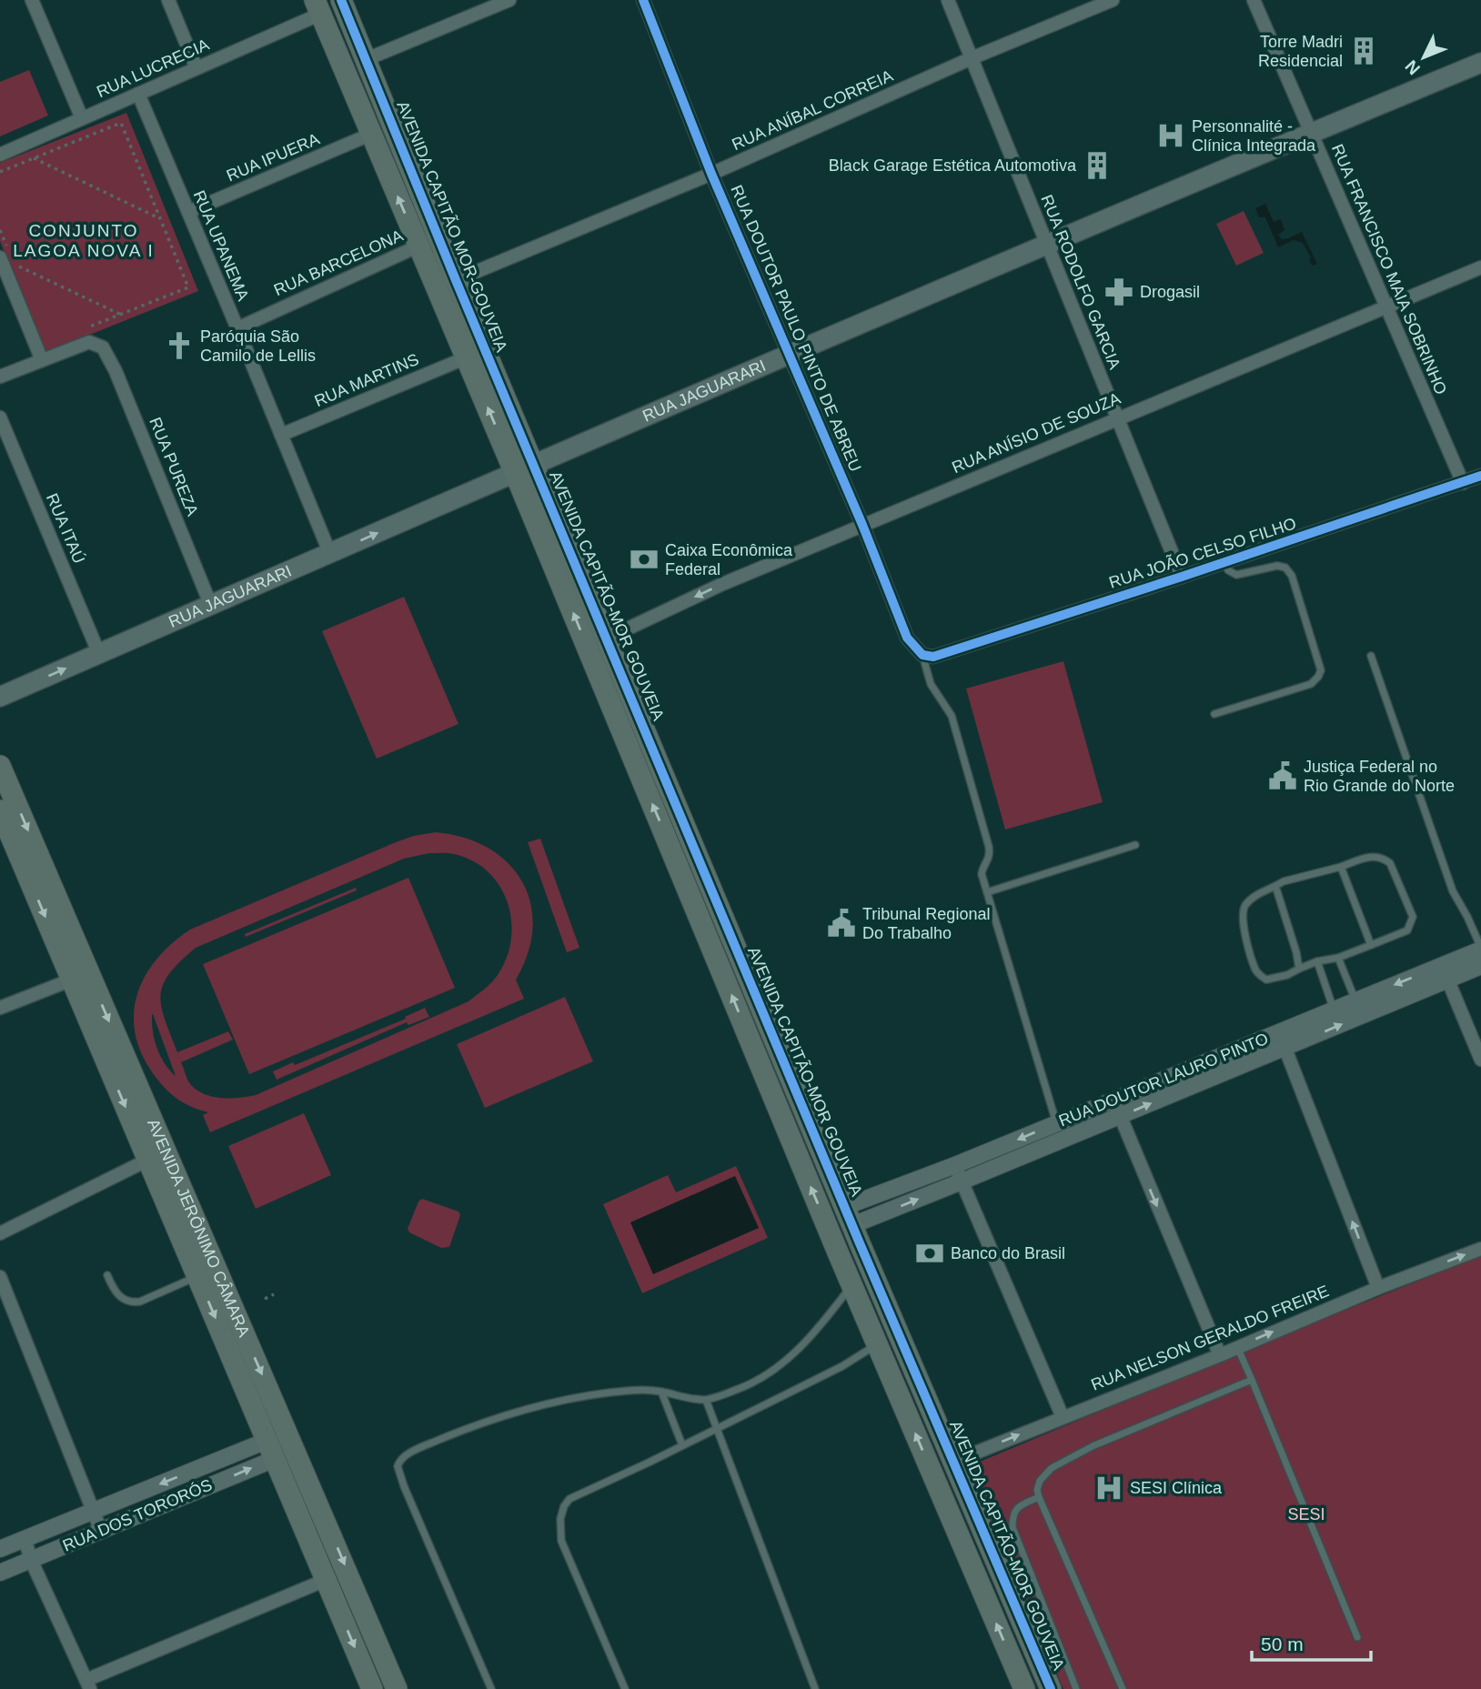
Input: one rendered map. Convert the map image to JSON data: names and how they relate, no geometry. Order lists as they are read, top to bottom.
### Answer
{
  "streets": {
    "main road": [
      "AVENIDA CAPITÃO MOR-GOUVEIA",
      "RUA JAGUARARI",
      "AVENIDA CAPITÃO-MOR GOUVEIA",
      "AVENIDA JERÔNIMO CÂMARA"
    ],
    "street": [
      "RUA LUCRECIA",
      "RUA ANÍBAL CORREIA",
      "RUA IPUERA",
      "RUA UPANEMA",
      "RUA BARCELONA",
      "RUA FRANCISCO MAIA SOBRINHO",
      "RUA RODOLFO GARCIA",
      "RUA DOUTOR PAULO PINTO DE ABREU",
      "RUA MARTINS",
      "RUA ANÍSIO DE SOUZA",
      "RUA PUREZA",
      "RUA ITAÚ",
      "RUA JOÃO CELSO FILHO",
      "RUA DOUTOR LAURO PINTO",
      "RUA NELSON GERALDO FREIRE",
      "RUA DOS TORORÓS"
    ]
  },
  "crossings": [
    ["RUA LUCRECIA", "RUA UPANEMA"],
    ["RUA ANÍBAL CORREIA", "AVENIDA CAPITÃO MOR-GOUVEIA"],
    ["RUA ANÍBAL CORREIA", "RUA RODOLFO GARCIA"],
    ["RUA ANÍBAL CORREIA", "RUA DOUTOR PAULO PINTO DE ABREU"],
    ["RUA IPUERA", "RUA UPANEMA"],
    ["AVENIDA CAPITÃO MOR-GOUVEIA", "RUA JAGUARARI"],
    ["AVENIDA CAPITÃO MOR-GOUVEIA", "AVENIDA CAPITÃO-MOR GOUVEIA"],
    ["RUA UPANEMA", "RUA BARCELONA"],
    ["RUA UPANEMA", "RUA MARTINS"],
    ["RUA UPANEMA", "RUA JAGUARARI"],
    ["RUA FRANCISCO MAIA SOBRINHO", "RUA JAGUARARI"],
    ["RUA FRANCISCO MAIA SOBRINHO", "RUA ANÍSIO DE SOUZA"],
    ["RUA FRANCISCO MAIA SOBRINHO", "RUA JOÃO CELSO FILHO"],
    ["RUA RODOLFO GARCIA", "RUA JAGUARARI"],
    ["RUA RODOLFO GARCIA", "RUA ANÍSIO DE SOUZA"],
    ["RUA RODOLFO GARCIA", "RUA JOÃO CELSO FILHO"],
    ["RUA DOUTOR PAULO PINTO DE ABREU", "RUA JAGUARARI"],
    ["RUA DOUTOR PAULO PINTO DE ABREU", "RUA ANÍSIO DE SOUZA"],
    ["RUA DOUTOR PAULO PINTO DE ABREU", "RUA JOÃO CELSO FILHO"],
    ["RUA JAGUARARI", "RUA PUREZA"],
    ["RUA JAGUARARI", "RUA ITAÚ"],
    ["RUA JAGUARARI", "AVENIDA CAPITÃO-MOR GOUVEIA"],
    ["RUA ANÍSIO DE SOUZA", "AVENIDA CAPITÃO-MOR GOUVEIA"],
    ["AVENIDA CAPITÃO-MOR GOUVEIA", "RUA DOUTOR LAURO PINTO"],
    ["AVENIDA CAPITÃO-MOR GOUVEIA", "RUA NELSON GERALDO FREIRE"],
    ["AVENIDA JERÔNIMO CÂMARA", "RUA DOS TORORÓS"]
  ],
  "one_way": ["AVENIDA JERÔNIMO CÂMARA", "RUA NELSON GERALDO FREIRE"],
  "districts": ["CONJUNTO LAGOA NOVA I"],
  "parks": ["SESI"],
  "places": {
    "building": ["Torre Madri Residencial", "Black Garage Estética Automotiva"],
    "hospital": ["Personnalité - Clínica Integrada", "SESI Clínica"],
    "pharmacy": ["Drogasil"],
    "church": ["Paróquia São Camilo de Lellis"],
    "bank": ["Caixa Econômica Federal", "Banco do Brasil"],
    "public building": ["Justiça Federal no Rio Grande do Norte", "Tribunal Regional Do Trabalho"]
  },
  "scale_bar": "50 m",
  "north": "bottom left"
}
